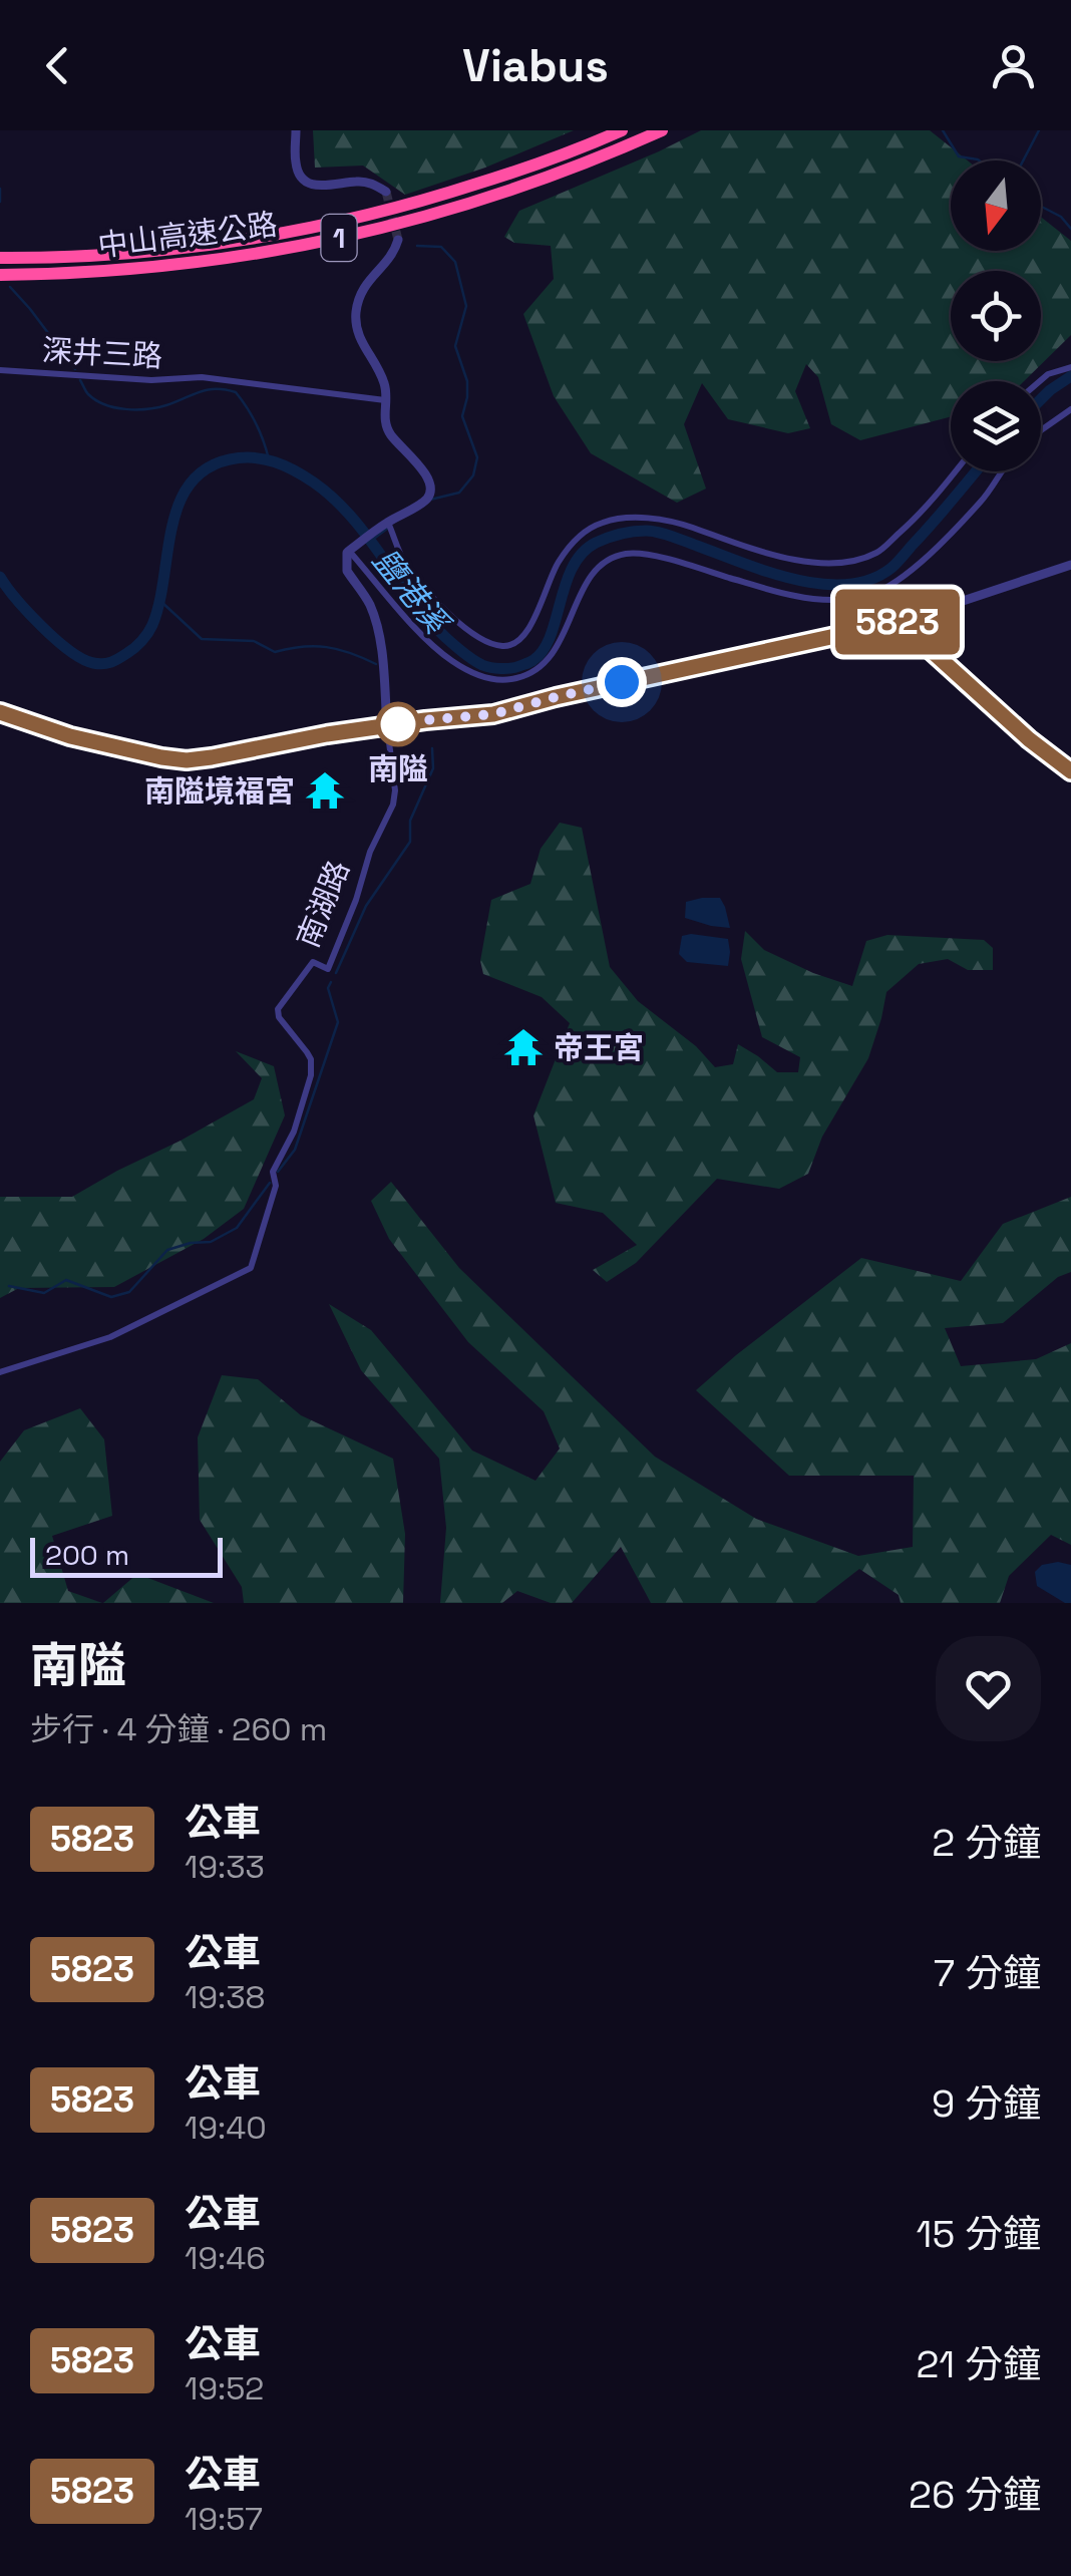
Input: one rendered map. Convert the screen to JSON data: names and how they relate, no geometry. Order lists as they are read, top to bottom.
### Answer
{
  "streets": {
    "highway": ["中山高速公路", "1"],
    "street": ["深井三路", "南湖路"]
  },
  "water": ["鹽港溪"],
  "places": {
    "other": ["南隘"],
    "temple": ["南隘境福宮", "帝王宮"]
  },
  "lines": ["bus line 5823"],
  "scale_bar": "200 m",
  "north": "bottom",
  "page": {
    "header": "Viabus",
    "on_map": "5823",
    "scale": "200 m",
    "heading": ["南隘", "步行 · 4 分鐘 · 260 m"],
    "list": [
      {
        "mark": "5823",
        "name": "公車",
        "note": "19:33",
        "value": "2 分鐘"
      },
      {
        "mark": "5823",
        "name": "公車",
        "note": "19:38",
        "value": "7 分鐘"
      },
      {
        "mark": "5823",
        "name": "公車",
        "note": "19:40",
        "value": "9 分鐘"
      },
      {
        "mark": "5823",
        "name": "公車",
        "note": "19:46",
        "value": "15 分鐘"
      },
      {
        "mark": "5823",
        "name": "公車",
        "note": "19:52",
        "value": "21 分鐘"
      },
      {
        "mark": "5823",
        "name": "公車",
        "note": "19:57",
        "value": "26 分鐘"
      }
    ]
  }
}
